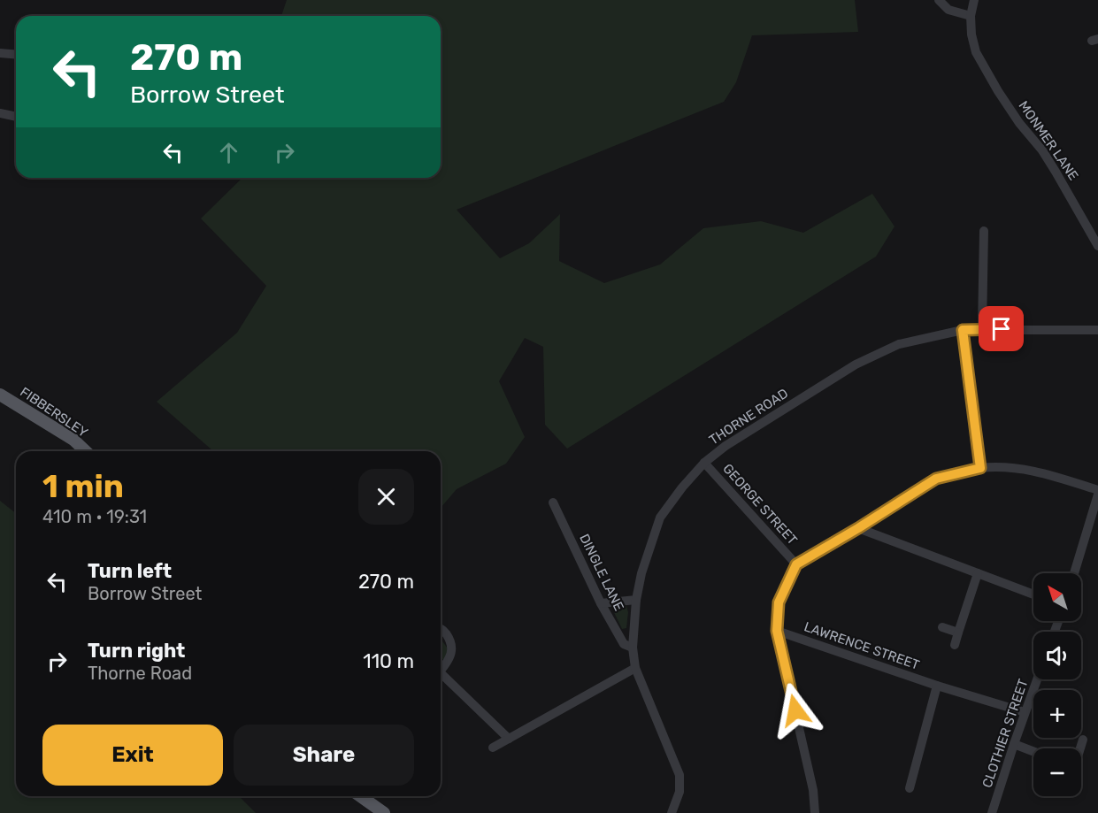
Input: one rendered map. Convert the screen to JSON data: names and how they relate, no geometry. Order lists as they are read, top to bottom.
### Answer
{
  "streets": {
    "main road": ["FIBBERSLEY"],
    "street": [
      "MONMER LANE",
      "THORNE ROAD",
      "GEORGE STREET",
      "DINGLE LANE",
      "LAWRENCE STREET",
      "CLOTHIER STREET"
    ]
  },
  "crossings": [
    ["THORNE ROAD", "GEORGE STREET"],
    ["THORNE ROAD", "DINGLE LANE"],
    ["LAWRENCE STREET", "CLOTHIER STREET"]
  ],
  "north": "top left",
  "page": {
    "turn": ["270 m", "Borrow Street"],
    "heading": ["1 min", "410 m · 19:31"],
    "list": [
      {
        "name": "Turn left",
        "note": "Borrow Street",
        "value": "270 m"
      },
      {
        "name": "Turn right",
        "note": "Thorne Road",
        "value": "110 m"
      }
    ],
    "map_buttons": ["+", "−"],
    "buttons": ["Exit", "Share"]
  }
}
